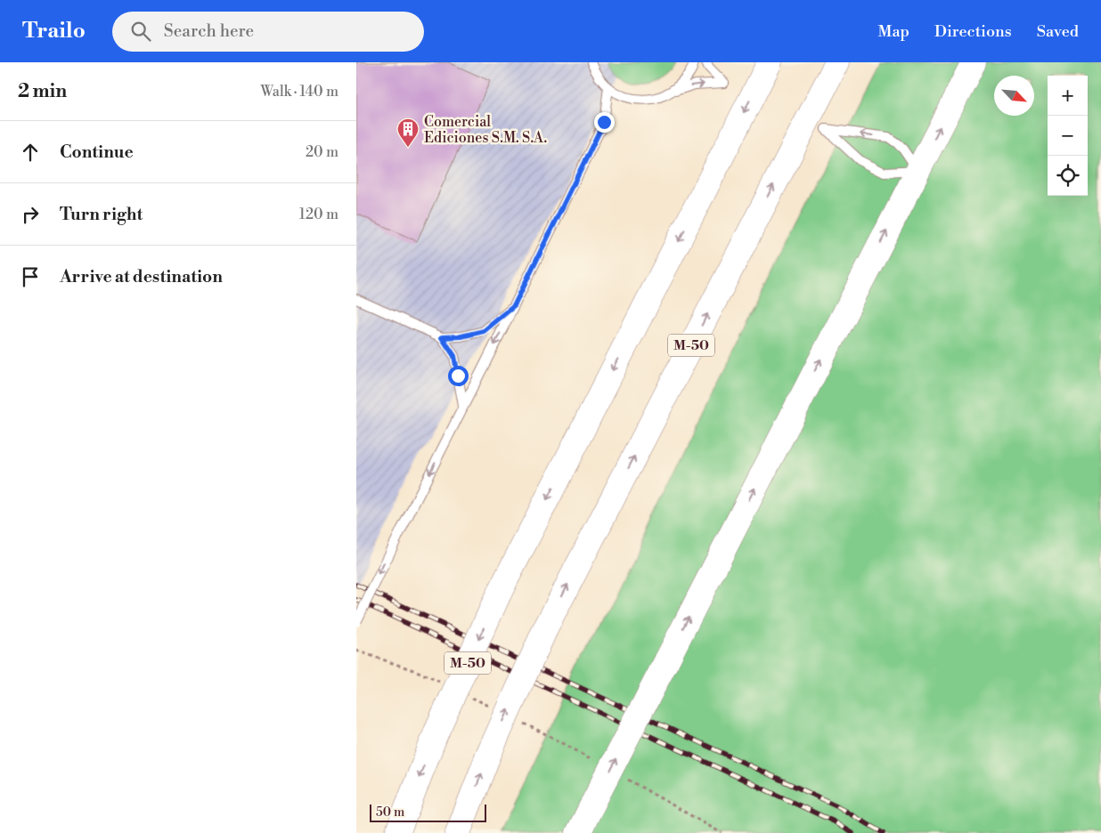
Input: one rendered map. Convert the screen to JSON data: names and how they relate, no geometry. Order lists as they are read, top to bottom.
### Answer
{
  "streets": {
    "highway": ["M-50"]
  },
  "places": {
    "building": ["Comercial Ediciones S.M. S.A."]
  },
  "scale_bar": "50 m",
  "north": "bottom right",
  "page": {
    "header": "Trailo",
    "search": "Search here",
    "nav": ["Map", "Directions", "Saved"],
    "heading": ["2 min", "Walk · 140 m"],
    "map_buttons": ["+", "−"],
    "list": [
      ["Continue", "20 m"],
      ["Turn right", "120 m"],
      "Arrive at destination"
    ],
    "scale": "50 m"
  }
}
